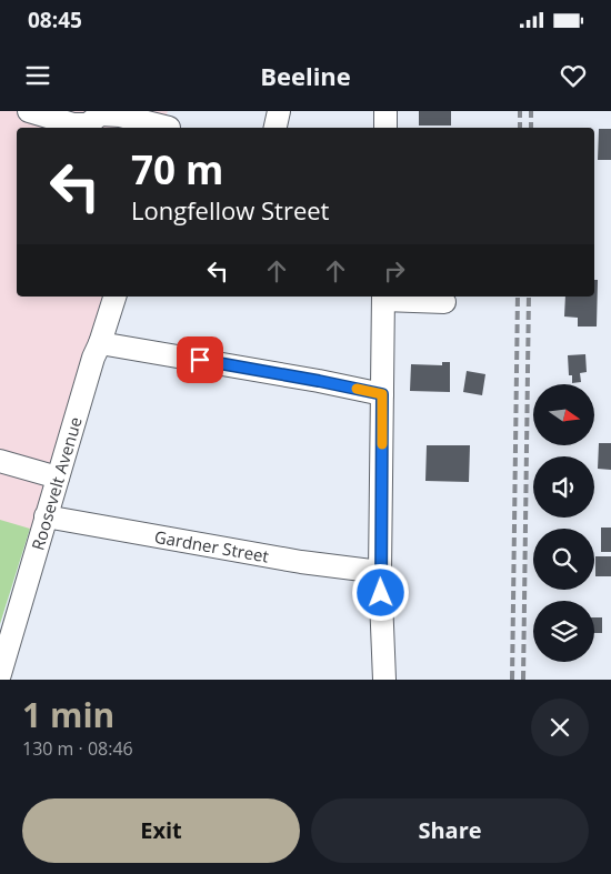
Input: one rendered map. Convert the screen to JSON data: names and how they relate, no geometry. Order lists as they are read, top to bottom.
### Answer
{
  "streets": {
    "street": ["Roosevelt Avenue", "Gardner Street"]
  },
  "crossings": [
    ["Roosevelt Avenue", "Gardner Street"]
  ],
  "north": "right",
  "page": {
    "status": "08:45",
    "header": "Beeline",
    "turn": ["70 m", "Longfellow Street"],
    "heading": ["1 min", "130 m · 08:46"],
    "buttons": ["Exit", "Share"]
  }
}
